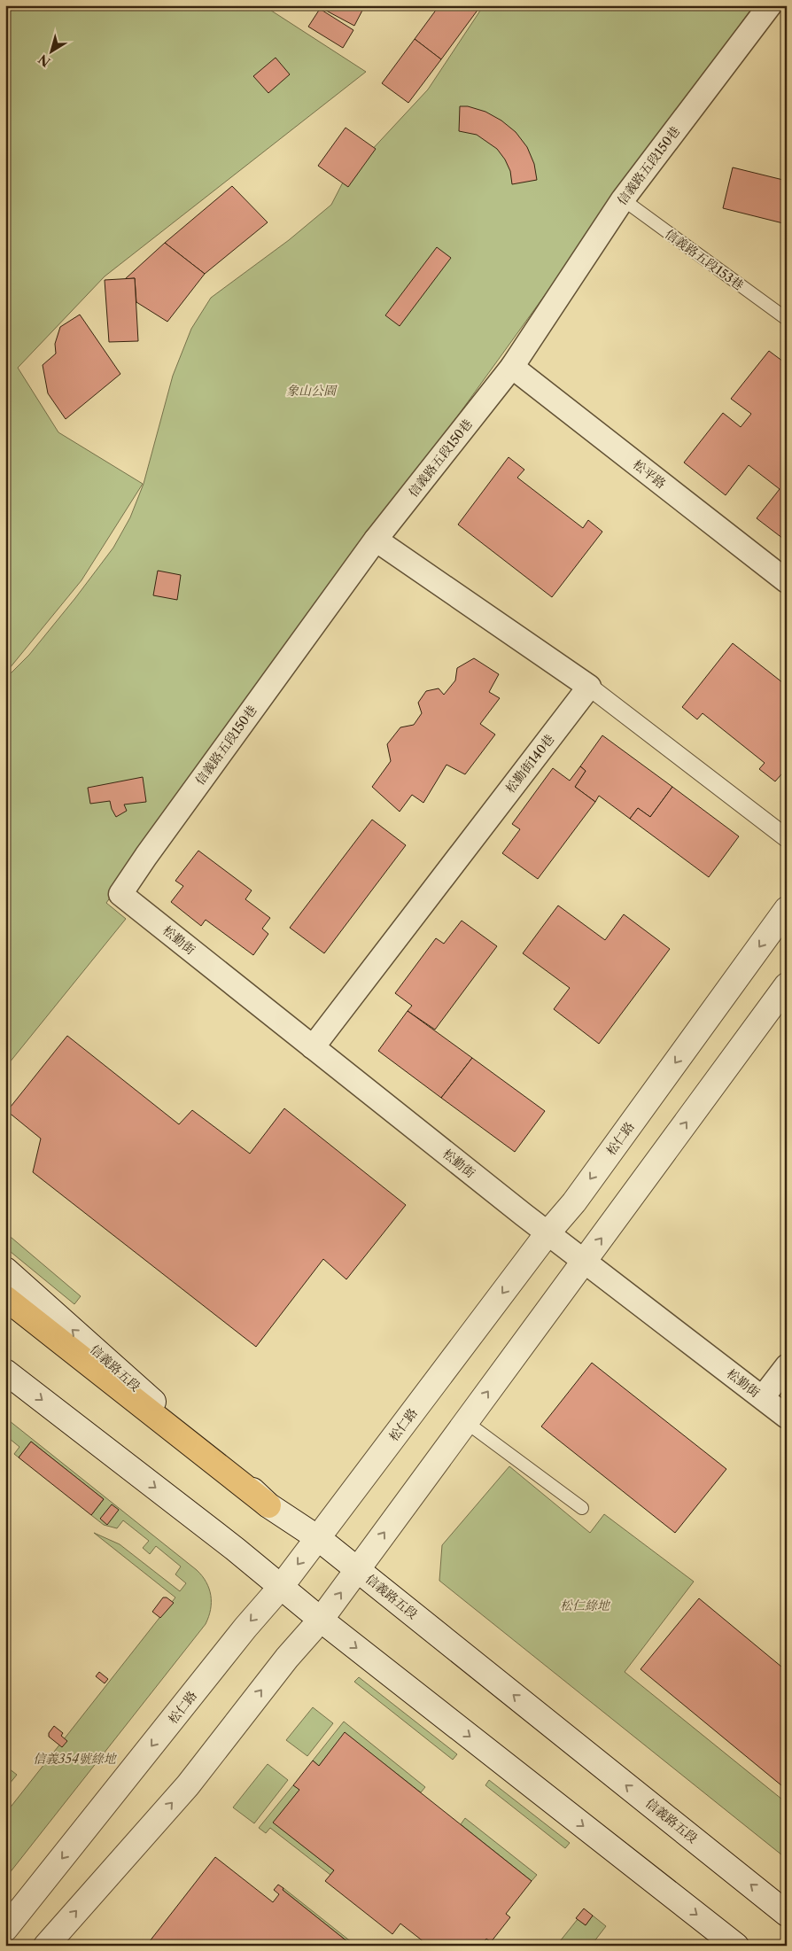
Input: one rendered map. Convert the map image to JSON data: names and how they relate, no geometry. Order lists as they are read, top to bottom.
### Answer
{
  "streets": {
    "street": [
      "信義路五段150巷",
      "松平路",
      "松勤街140巷",
      "松勤街",
      "松仁路",
      "信義路五段"
    ],
    "lane": ["信義路五段153巷"]
  },
  "crossings": [
    ["信義路五段150巷", "信義路五段153巷"],
    ["信義路五段150巷", "松平路"],
    ["信義路五段150巷", "松勤街"],
    ["松勤街140巷", "松勤街"],
    ["松勤街", "松仁路"],
    ["松仁路", "信義路五段"]
  ],
  "parks": ["象山公園", "松仁綠地", "信義354號綠地"],
  "north": "bottom left"
}
